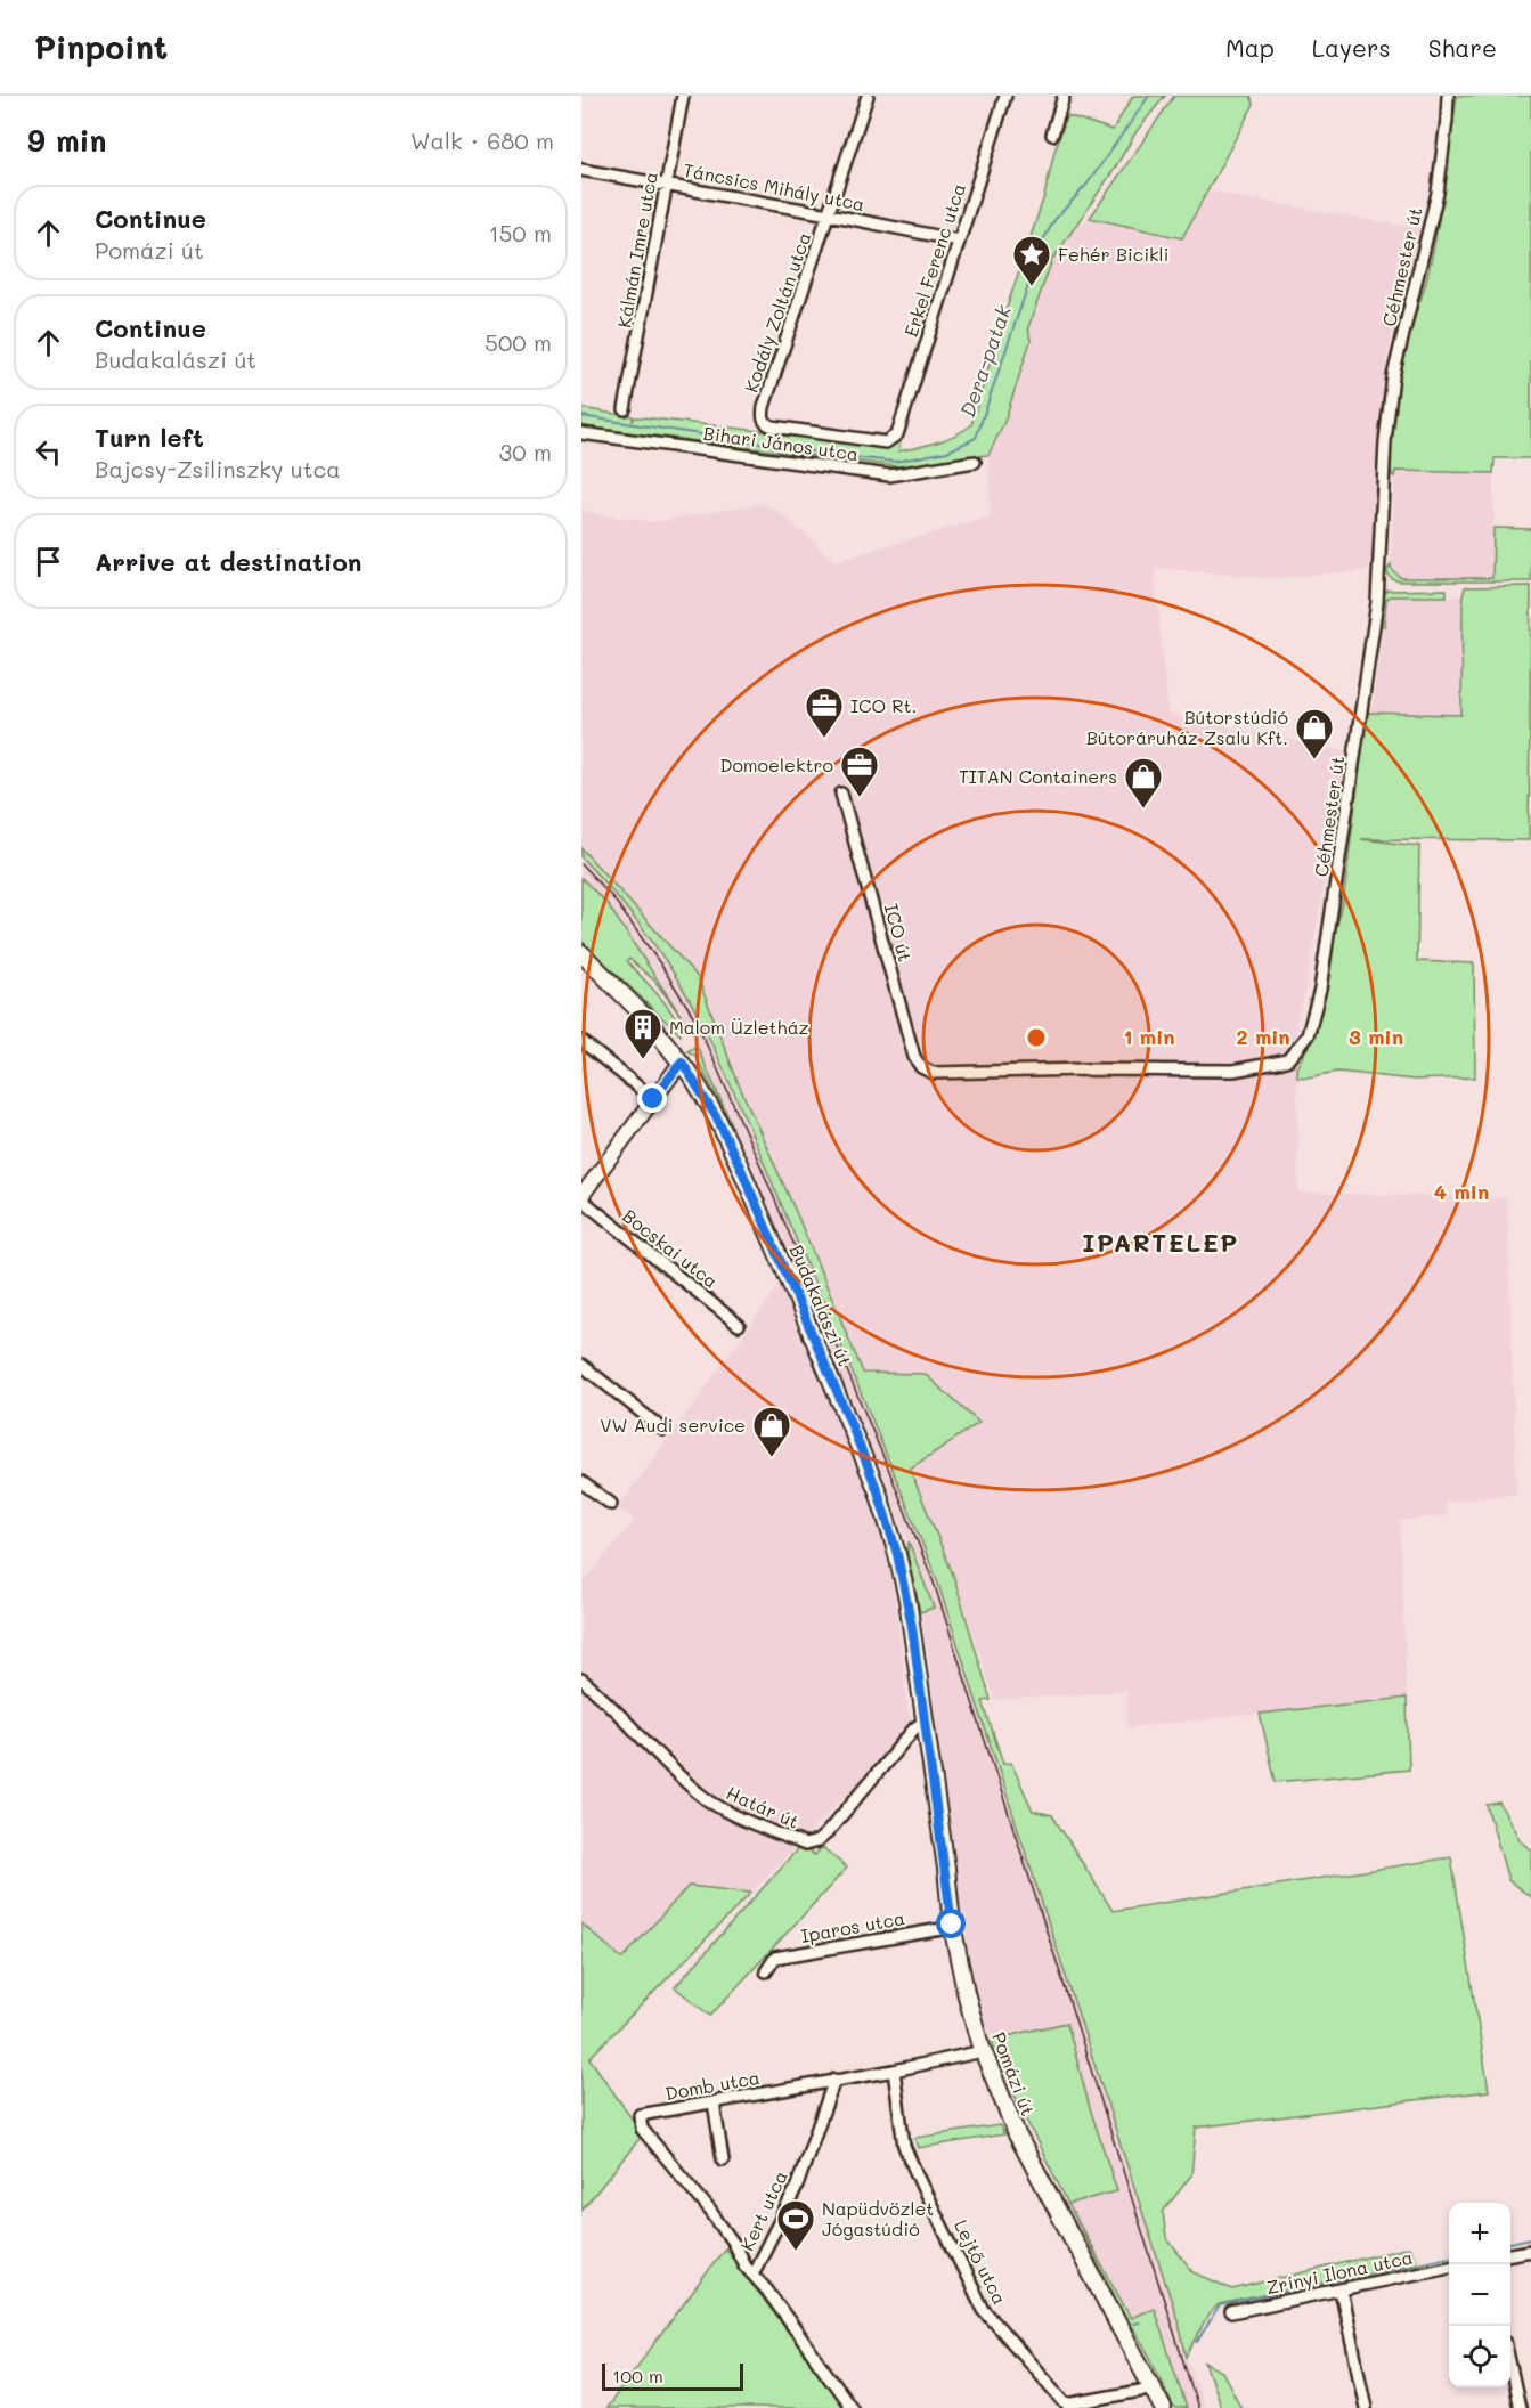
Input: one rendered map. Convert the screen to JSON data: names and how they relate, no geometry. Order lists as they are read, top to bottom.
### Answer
{
  "streets": {
    "main road": ["Budakalászi út", "Pomázi út"],
    "street": [
      "Táncsics Mihály utca",
      "Kálmán Imre utca",
      "Erkel Ferenc utca",
      "Céhmester út",
      "Kodály Zoltán utca",
      "Bihari János utca",
      "ICO út",
      "Bocskai utca",
      "Határ út",
      "Iparos utca",
      "Domb utca",
      "Kert utca",
      "Lejtő utca",
      "Zrínyi Ilona utca"
    ]
  },
  "crossings": [
    ["Táncsics Mihály utca", "Kálmán Imre utca"],
    ["Táncsics Mihály utca", "Erkel Ferenc utca"],
    ["Táncsics Mihály utca", "Kodály Zoltán utca"],
    ["Erkel Ferenc utca", "Kodály Zoltán utca"],
    ["Céhmester út", "ICO út"],
    ["Budakalászi út", "Határ út"],
    ["Budakalászi út", "Pomázi út"],
    ["Határ út", "Pomázi út"],
    ["Iparos utca", "Pomázi út"],
    ["Pomázi út", "Domb utca"],
    ["Domb utca", "Kert utca"],
    ["Domb utca", "Lejtő utca"]
  ],
  "districts": ["IPARTELEP"],
  "water": ["Dera-patak"],
  "places": {
    "place": ["Fehér Bicikli"],
    "office": ["ICO Rt.", "Domoelektro"],
    "shop": ["Bútorstúdió Bútoráruház Zsalu Kft.", "TITAN Containers", "VW Audi service"],
    "building": ["Malom Üzletház"],
    "sports": ["Napüdvözlet Jógastúdió"]
  },
  "scale_bar": "100 m",
  "page": {
    "header": "Pinpoint",
    "nav": ["Map", "Layers", "Share"],
    "heading": ["9 min", "Walk · 680 m"],
    "list": [
      ["Continue", "Pomázi út", "150 m"],
      ["Continue", "Budakalászi út", "500 m"],
      ["Turn left", "Bajcsy-Zsilinszky utca", "30 m"],
      "Arrive at destination"
    ],
    "map_buttons": ["+", "−"],
    "scale": "100 m"
  },
  "rings": [
    "1 min",
    "2 min",
    "3 min",
    "4 min"
  ]
}
